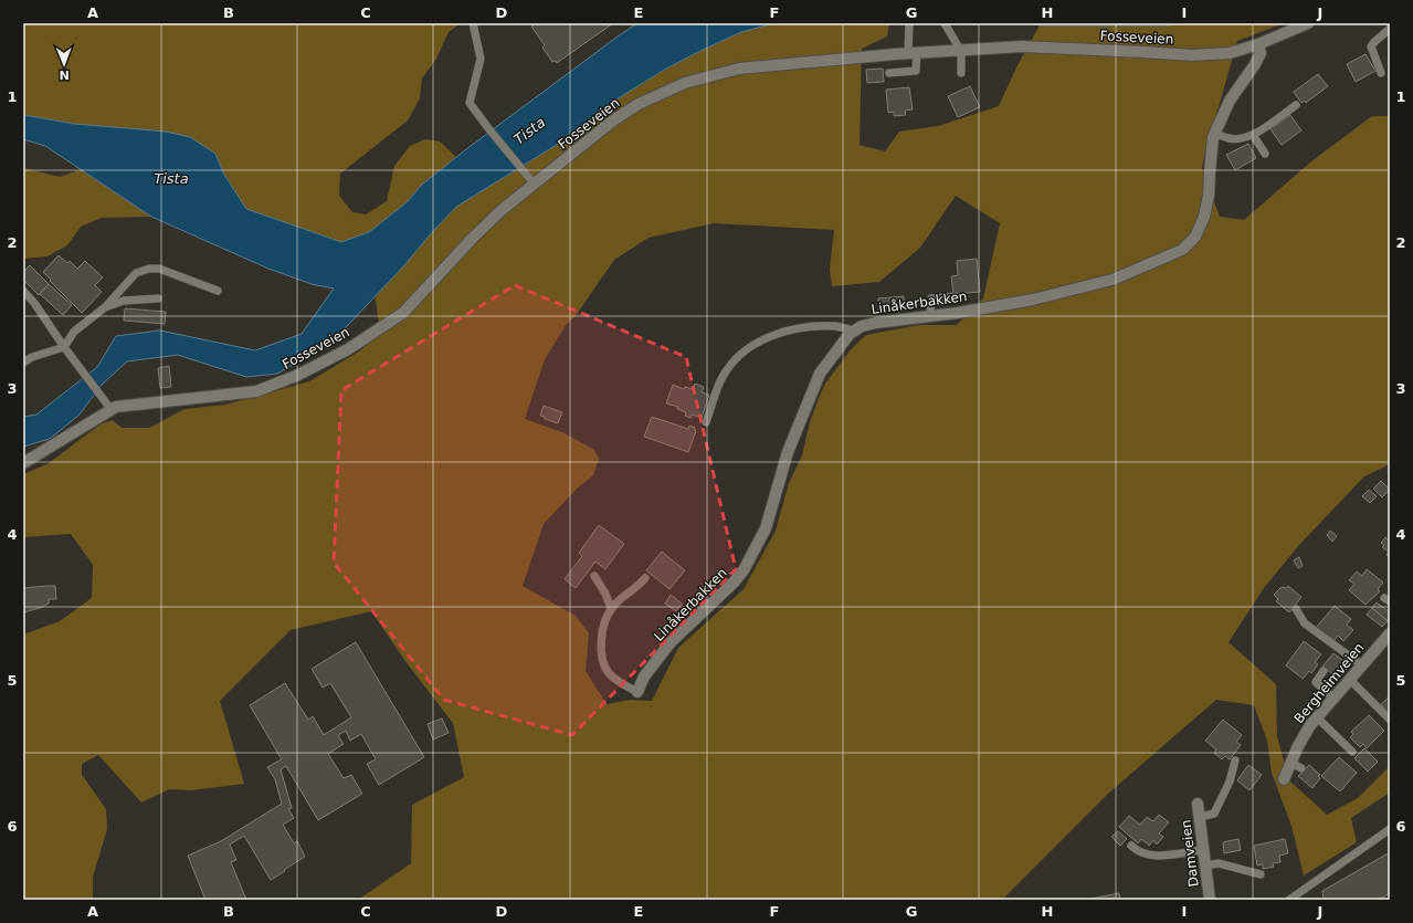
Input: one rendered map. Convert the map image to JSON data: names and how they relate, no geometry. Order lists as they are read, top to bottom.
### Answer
{
  "streets": {
    "street": [
      "Fosseveien",
      "Linåkerbakken",
      "Bergheimveien",
      "Damveien"
    ]
  },
  "crossings": [
    ["Fosseveien", "Linåkerbakken"]
  ],
  "water": ["Tista"],
  "north": "bottom",
  "grid": {
    "columns": [
      "A",
      "B",
      "C",
      "D",
      "E",
      "F",
      "G",
      "H",
      "I",
      "J"
    ],
    "rows": [
      "1",
      "2",
      "3",
      "4",
      "5",
      "6"
    ]
  }
}
